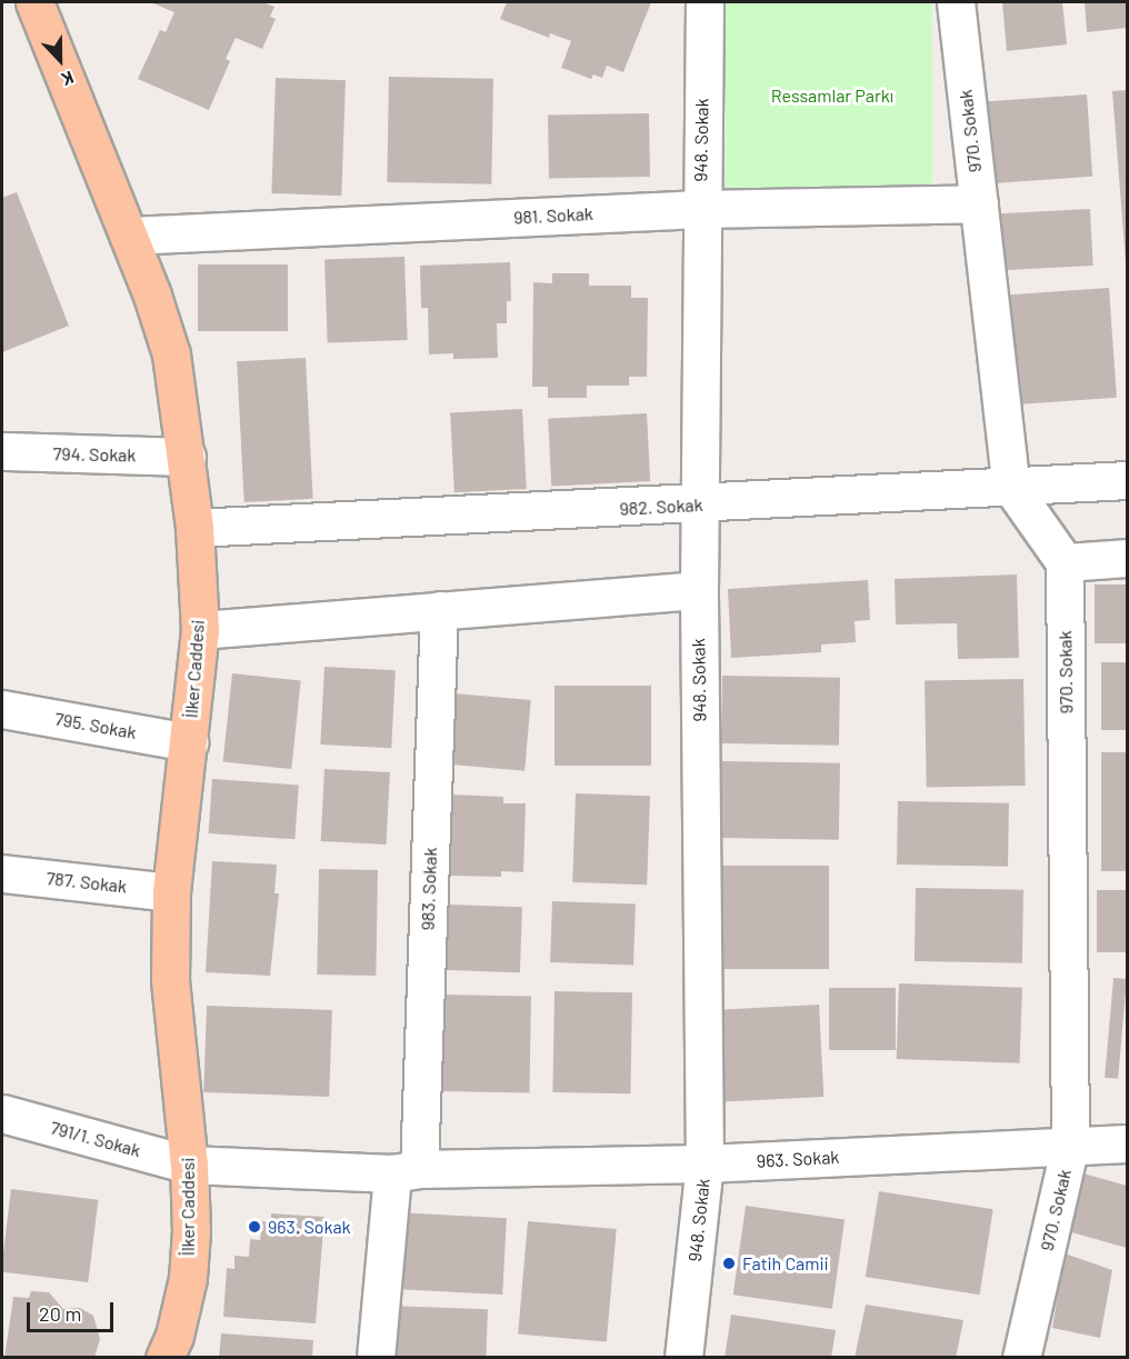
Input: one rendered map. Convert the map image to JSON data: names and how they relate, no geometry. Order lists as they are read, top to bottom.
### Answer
{
  "streets": {
    "main road": ["İlker Caddesi"],
    "street": [
      "970. Sokak",
      "948. Sokak",
      "981. Sokak",
      "794. Sokak",
      "982. Sokak",
      "795. Sokak",
      "787. Sokak",
      "983. Sokak",
      "791/1. Sokak",
      "963. Sokak"
    ]
  },
  "crossings": [
    ["970. Sokak", "981. Sokak"],
    ["970. Sokak", "982. Sokak"],
    ["970. Sokak", "963. Sokak"],
    ["948. Sokak", "981. Sokak"],
    ["948. Sokak", "982. Sokak"],
    ["948. Sokak", "963. Sokak"],
    ["981. Sokak", "İlker Caddesi"],
    ["794. Sokak", "İlker Caddesi"],
    ["982. Sokak", "İlker Caddesi"],
    ["İlker Caddesi", "795. Sokak"],
    ["İlker Caddesi", "787. Sokak"],
    ["İlker Caddesi", "791/1. Sokak"],
    ["İlker Caddesi", "963. Sokak"],
    ["983. Sokak", "963. Sokak"],
    ["791/1. Sokak", "963. Sokak"]
  ],
  "parks": ["Ressamlar Parkı"],
  "places": ["963. Sokak", "Fatih Camii"],
  "scale_bar": "20 m",
  "north": "bottom"
}
